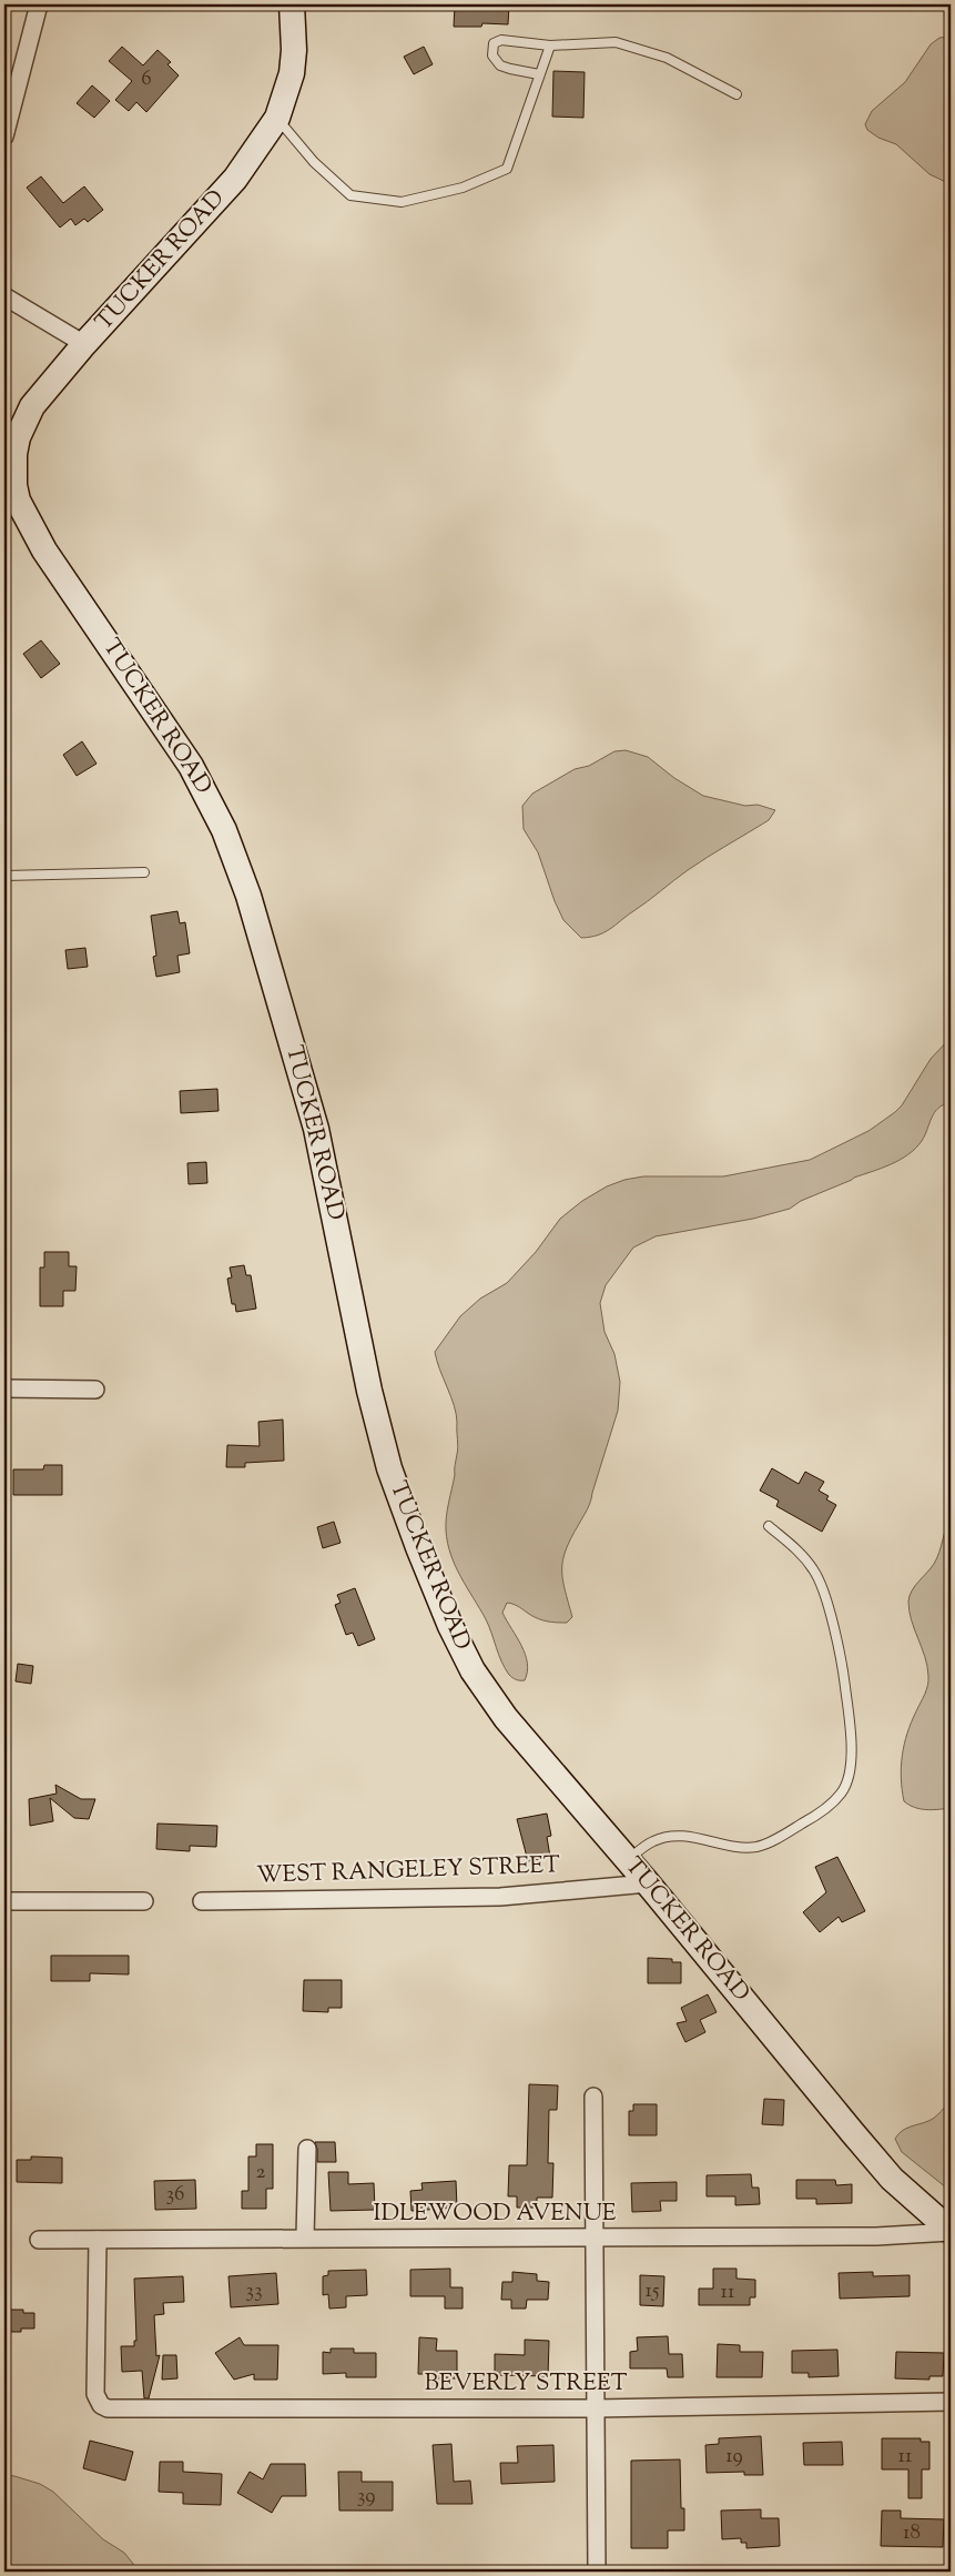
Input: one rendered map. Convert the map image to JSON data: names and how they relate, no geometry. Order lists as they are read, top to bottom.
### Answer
{
  "streets": {
    "main road": ["TUCKER ROAD"],
    "street": ["WEST RANGELEY STREET", "IDLEWOOD AVENUE", "BEVERLY STREET"]
  },
  "crossings": [
    ["TUCKER ROAD", "WEST RANGELEY STREET"],
    ["TUCKER ROAD", "IDLEWOOD AVENUE"],
    ["IDLEWOOD AVENUE", "BEVERLY STREET"]
  ],
  "house_numbers": [
    "6",
    "2",
    "36",
    "33",
    "15",
    "11",
    "19",
    "11",
    "39",
    "18"
  ]
}
